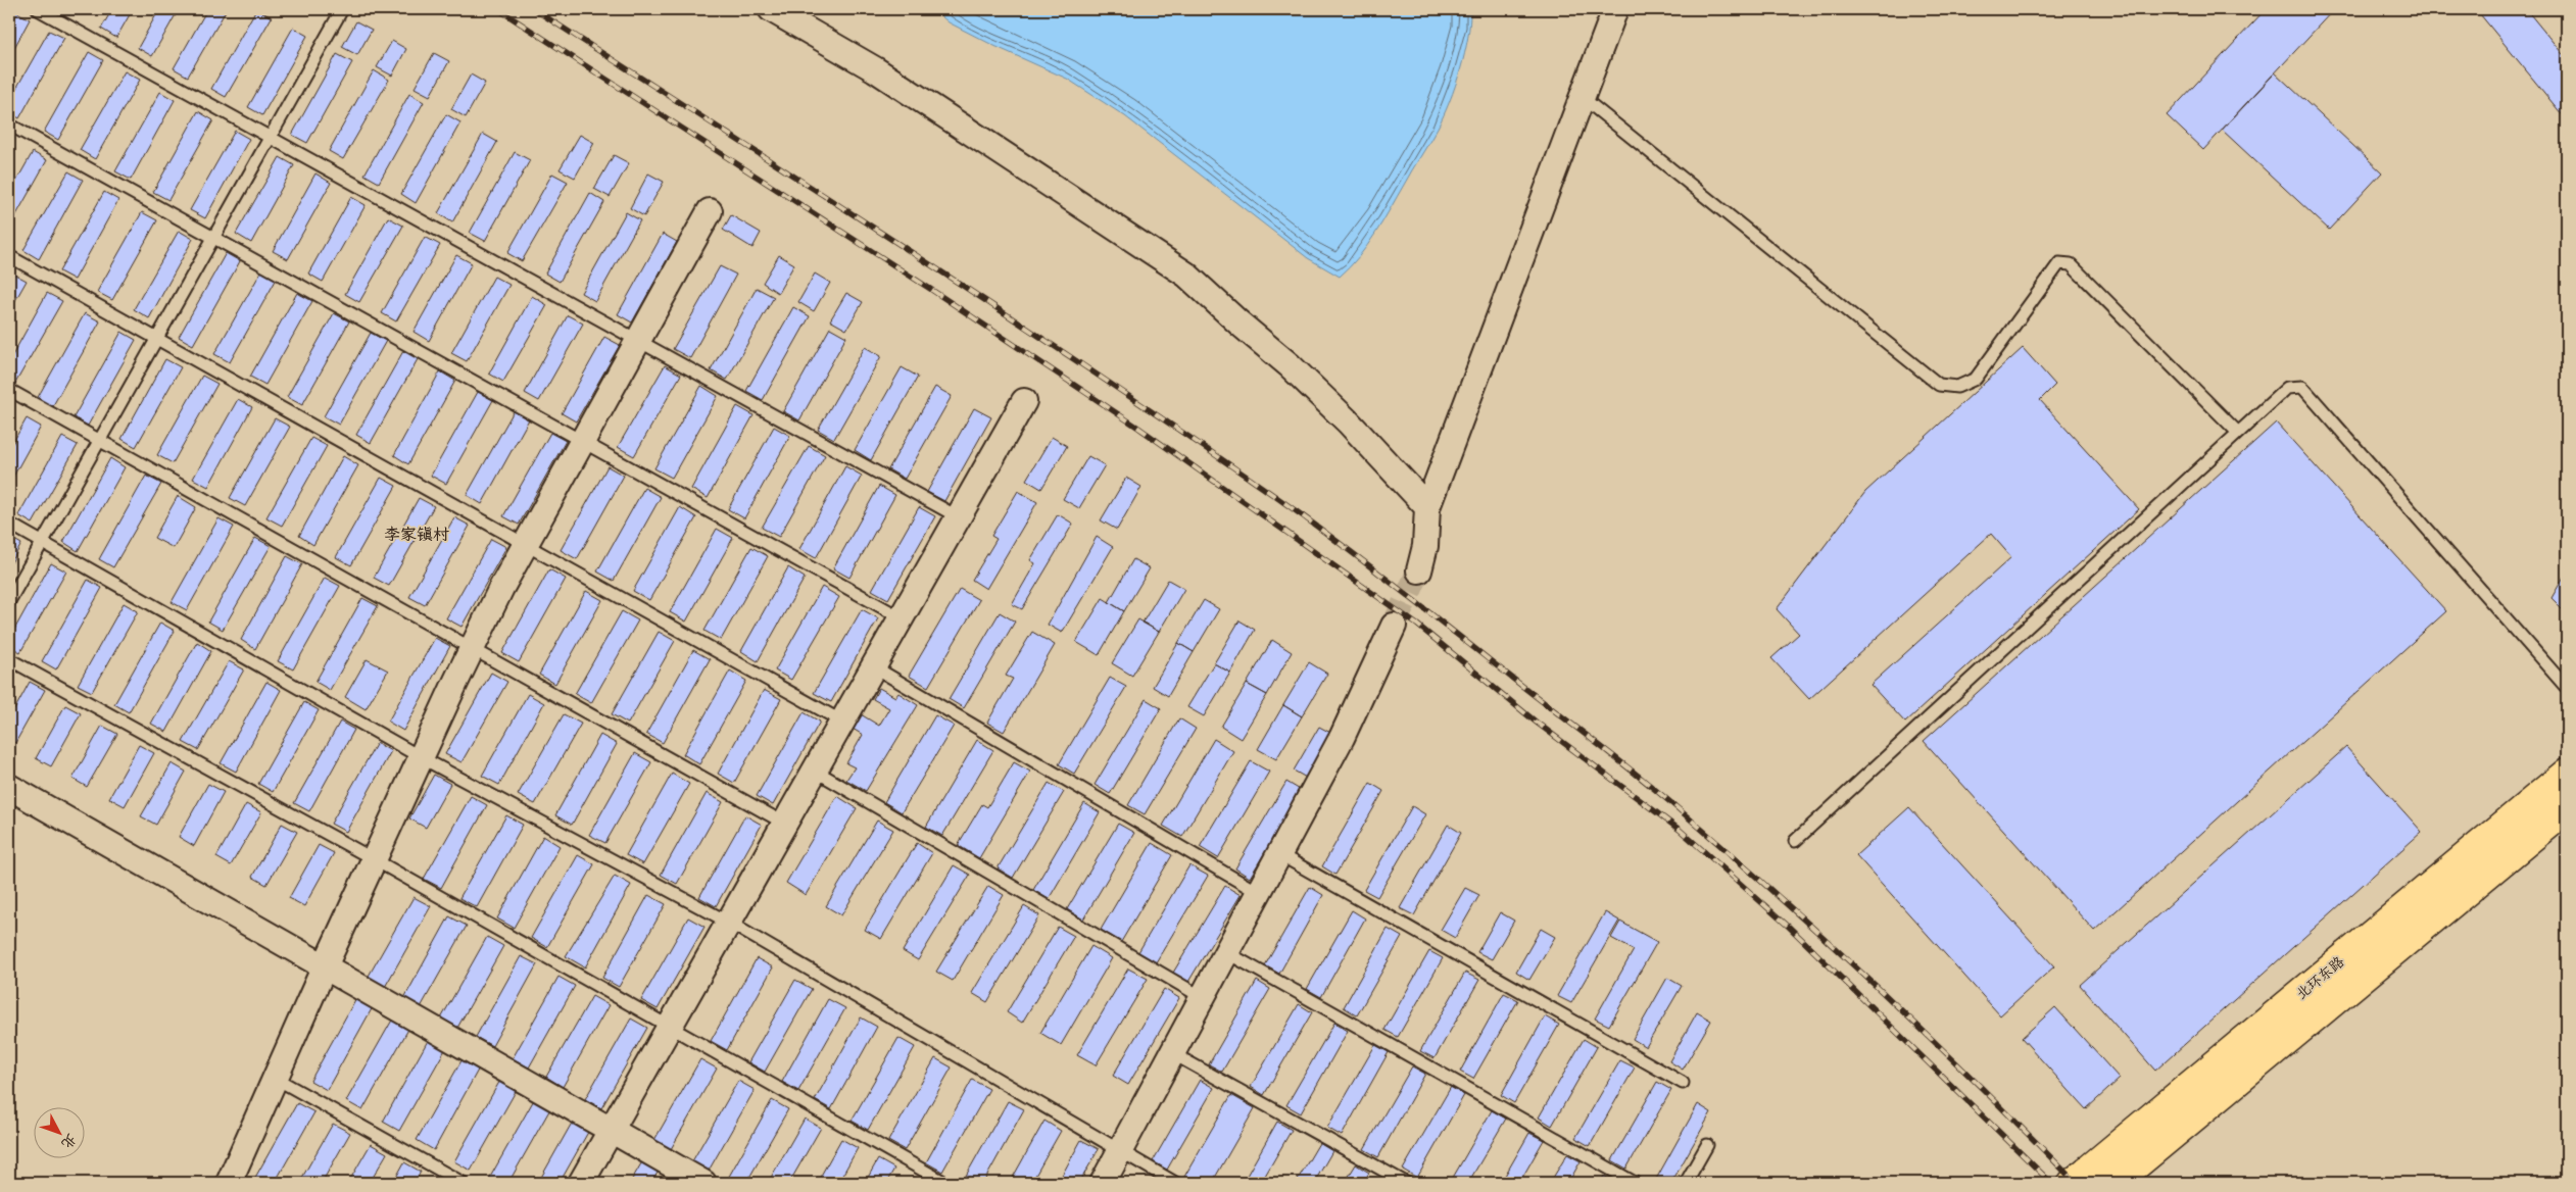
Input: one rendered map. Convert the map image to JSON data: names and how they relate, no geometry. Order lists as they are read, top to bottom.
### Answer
{
  "streets": {
    "main road": ["北环东路"]
  },
  "districts": ["李家镇村"],
  "north": "bottom right"
}
